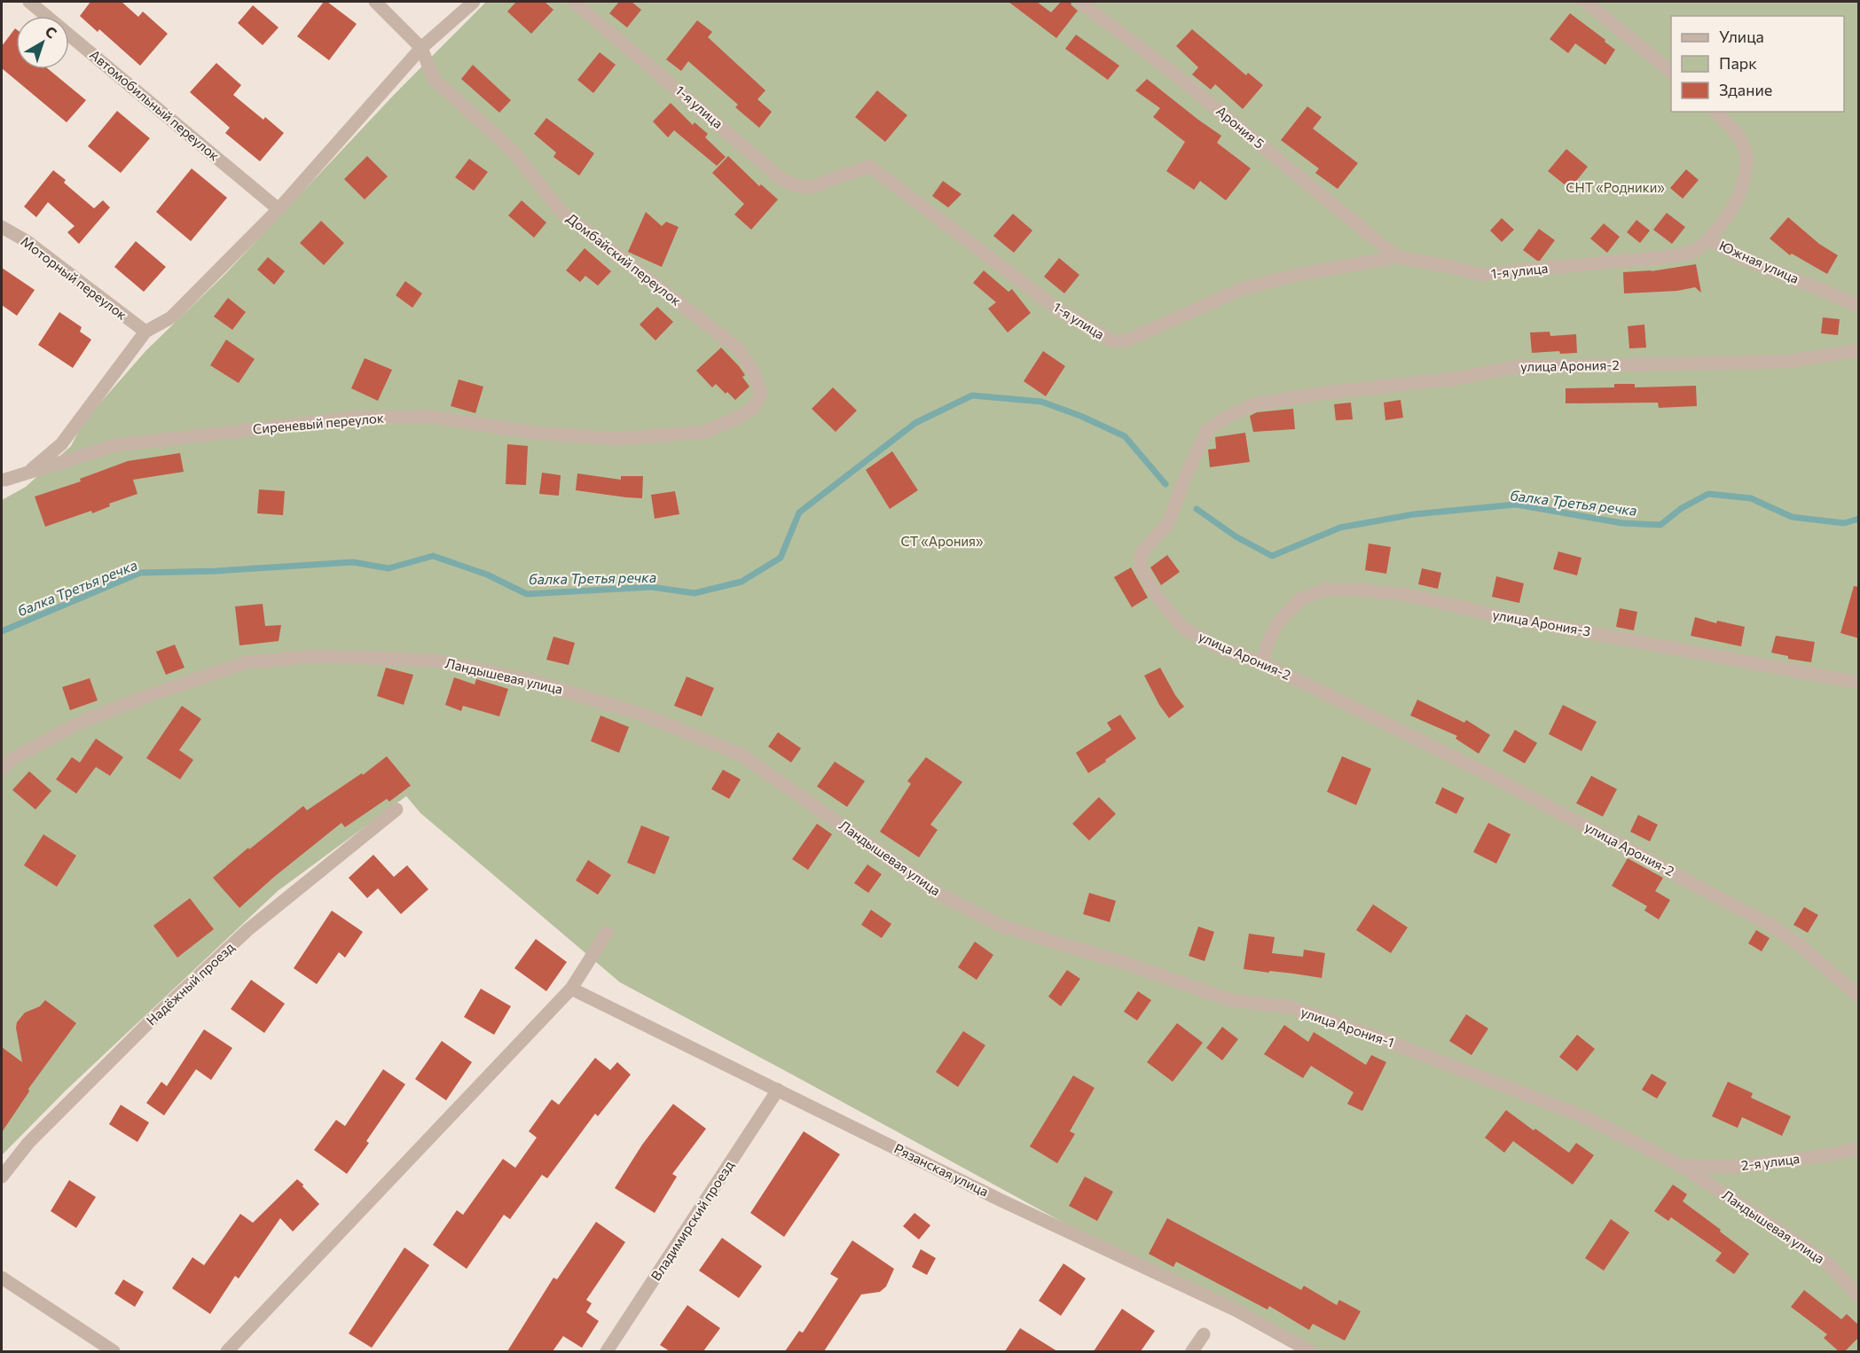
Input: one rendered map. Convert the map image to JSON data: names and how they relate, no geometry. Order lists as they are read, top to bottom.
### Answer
{
  "streets": {
    "street": [
      "Автомобильный переулок",
      "1-я улица",
      "Арония 5",
      "Домбайский переулок",
      "Южная улица",
      "Моторный переулок",
      "улица Арония-2",
      "Сиреневый переулок",
      "улица Арония-3",
      "Ландышевая улица",
      "Надёжный проезд",
      "улица Арония-1",
      "2-я улица",
      "Рязанская улица",
      "Владимирский проезд"
    ]
  },
  "crossings": [
    ["1-я улица", "Арония 5"],
    ["1-я улица", "Южная улица"],
    ["Домбайский переулок", "Сиреневый переулок"],
    ["улица Арония-2", "улица Арония-3"],
    ["Ландышевая улица", "улица Арония-1"],
    ["Ландышевая улица", "2-я улица"],
    ["улица Арония-1", "2-я улица"],
    ["Рязанская улица", "Владимирский проезд"]
  ],
  "water": ["балка Третья речка"],
  "parks": ["СНТ «Родники»", "СТ «Арония»"],
  "legend": ["Улица", "Парк", "Здание"],
  "north": "top right"
}
